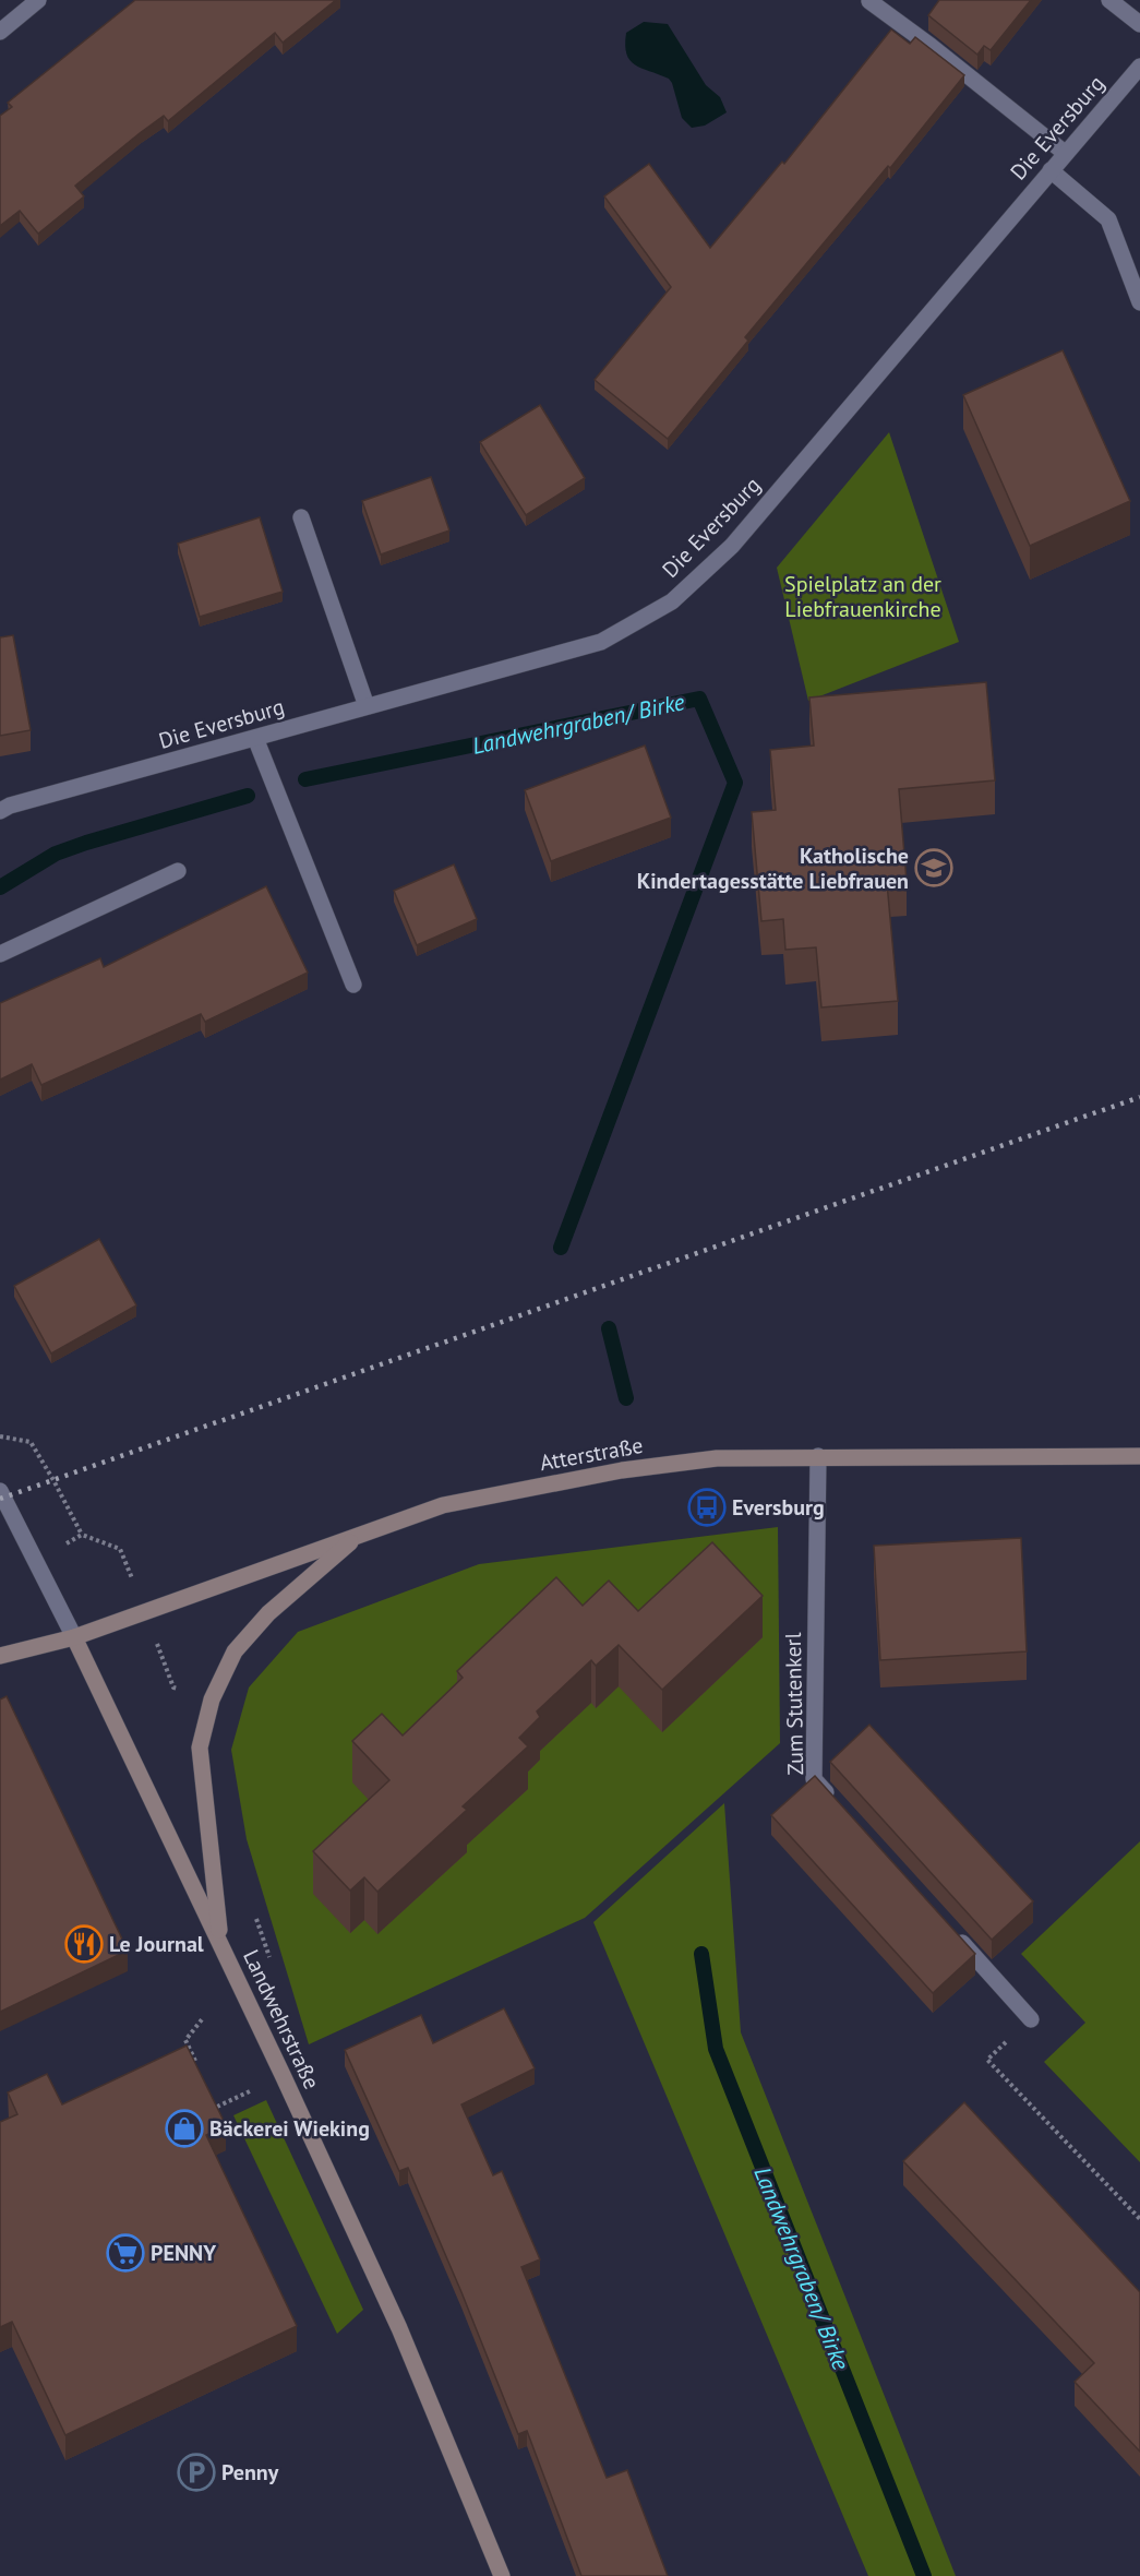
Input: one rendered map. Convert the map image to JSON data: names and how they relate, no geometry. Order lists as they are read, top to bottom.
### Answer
{
  "streets": {
    "street": [
      "Die Eversburg",
      "Atterstraße",
      "Zum Stutenkerl",
      "Landwehrstraße"
    ]
  },
  "crossings": [
    ["Atterstraße", "Zum Stutenkerl"],
    ["Atterstraße", "Landwehrstraße"]
  ],
  "water": ["Landwehrgraben/ Birke"],
  "parks": ["Spielplatz an der Liebfrauenkirche"],
  "places": {
    "school or university": ["Katholische Kindertagesstätte Liebfrauen"],
    "bus stop": ["Eversburg"],
    "restaurant": ["Le Journal"],
    "shop": ["Bäckerei Wieking"],
    "supermarket": ["PENNY"],
    "parking": ["Penny"]
  }
}
